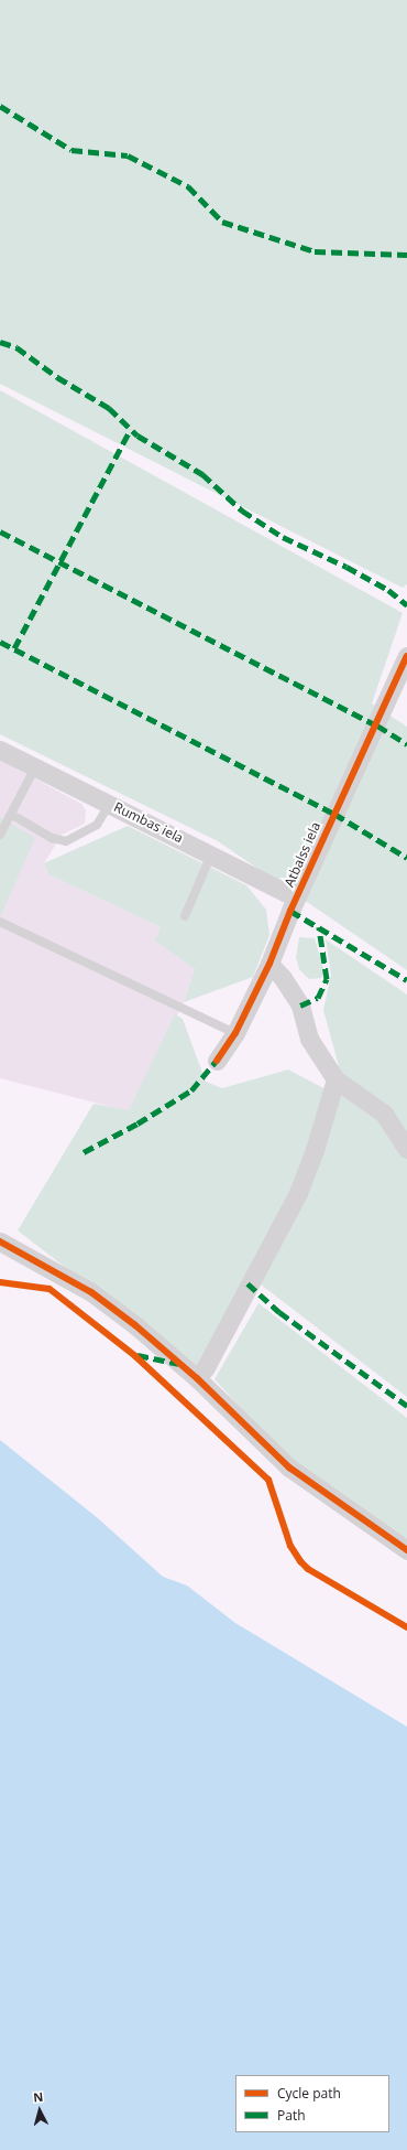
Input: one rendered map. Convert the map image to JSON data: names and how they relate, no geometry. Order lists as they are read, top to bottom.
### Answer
{
  "streets": {
    "street": ["Rumbas iela", "Atbalss iela"]
  },
  "crossings": [
    ["Rumbas iela", "Atbalss iela"]
  ],
  "legend": ["Cycle path", "Path"],
  "north": "top"
}
